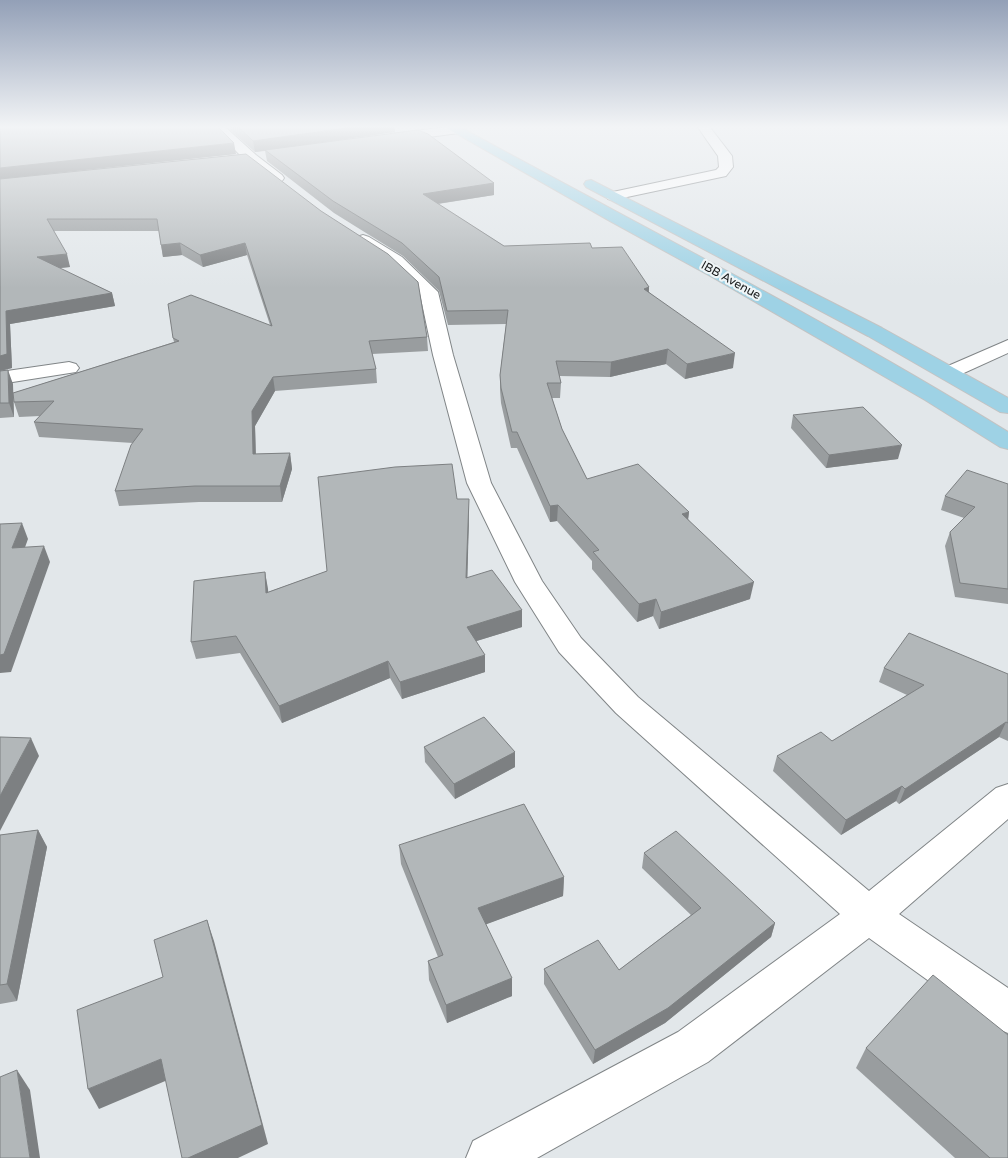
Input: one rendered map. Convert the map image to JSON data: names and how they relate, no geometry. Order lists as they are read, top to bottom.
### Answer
{
  "streets": {
    "main road": ["IBB Avenue"]
  }
}
